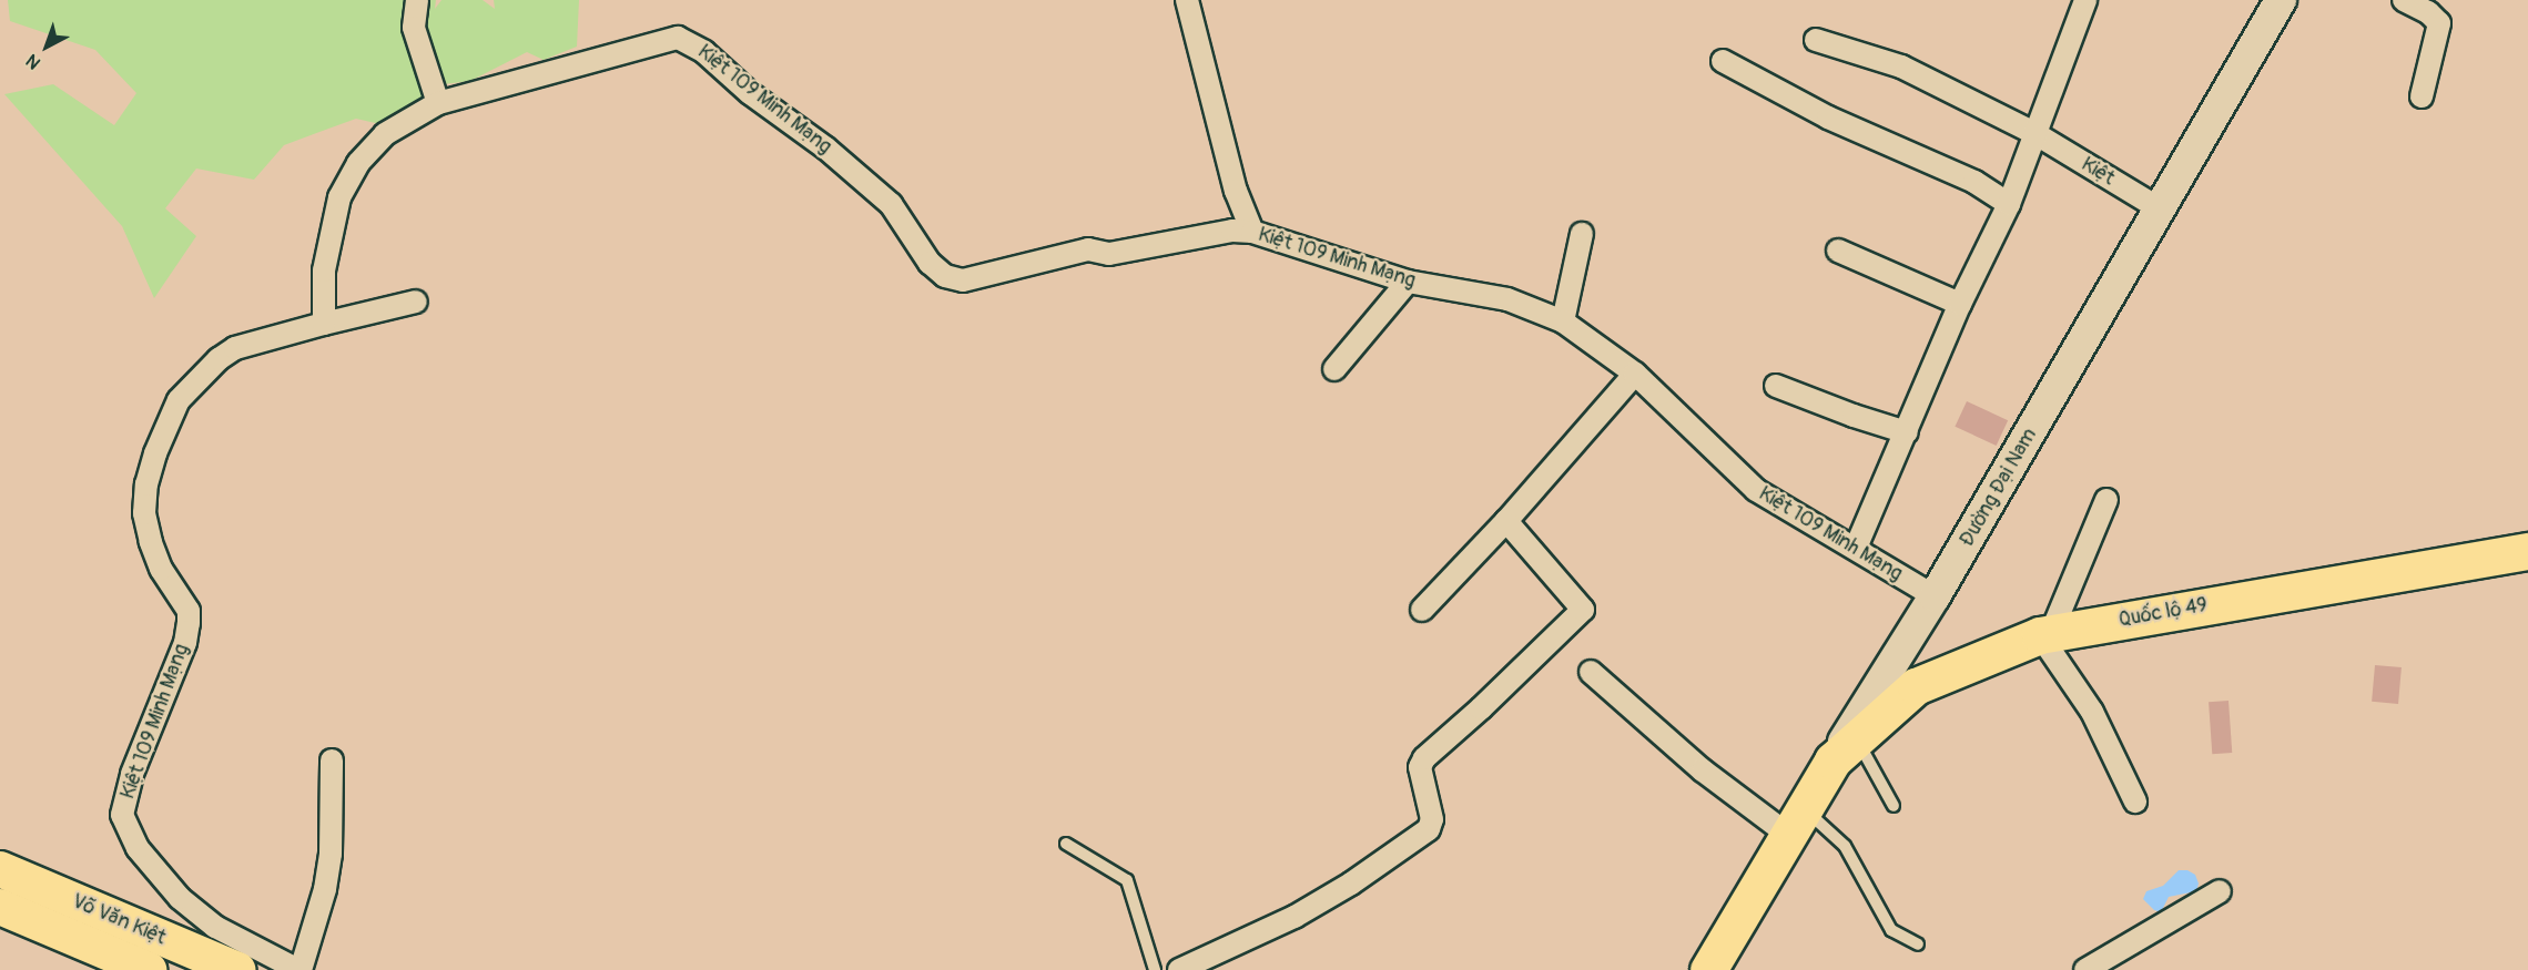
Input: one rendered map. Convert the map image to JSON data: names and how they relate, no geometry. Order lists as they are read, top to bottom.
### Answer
{
  "streets": {
    "highway": ["Đường Đại Nam", "Quốc lộ 49"],
    "main road": ["Võ Văn Kiệt"],
    "street": ["Kiệt 109 Minh Mạng", "Kiệt"]
  },
  "crossings": [
    ["Kiệt 109 Minh Mạng", "Đường Đại Nam"],
    ["Kiệt", "Đường Đại Nam"],
    ["Đường Đại Nam", "Quốc lộ 49"]
  ],
  "north": "bottom left"
}
